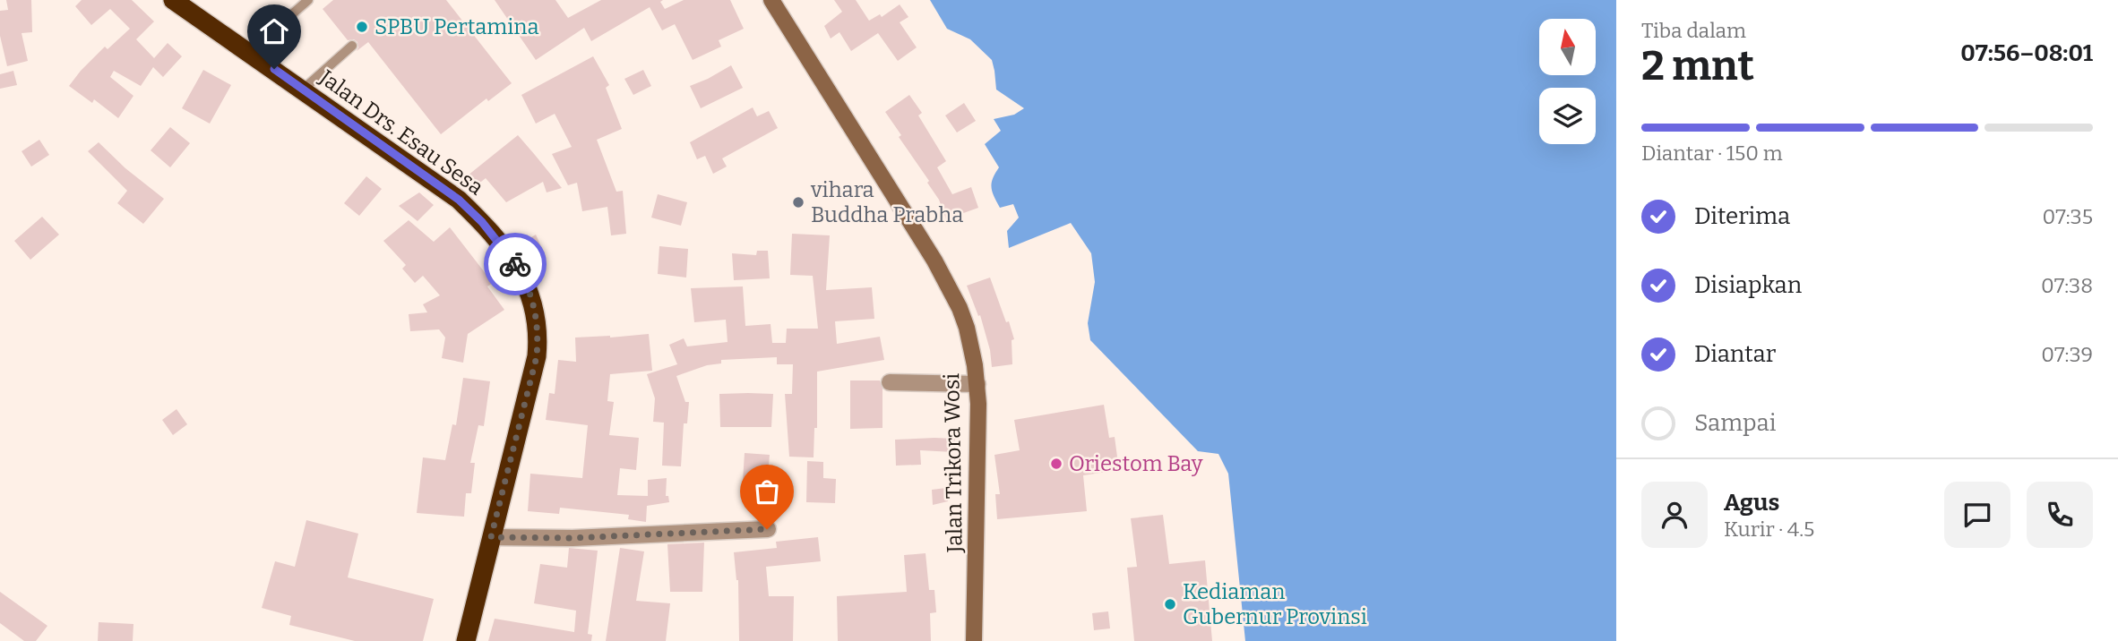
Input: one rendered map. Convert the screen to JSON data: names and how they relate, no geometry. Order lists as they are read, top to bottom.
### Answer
{
  "streets": {
    "highway": ["Jalan Drs. Esau Sesa"],
    "street": ["Jalan Trikora Wosi"]
  },
  "places": [
    "SPBU Pertamina",
    "vihara Buddha Prabha",
    "Oriestom Bay",
    "Kediaman Gubernur Provinsi"
  ],
  "north": "top",
  "page": {
    "heading": ["2 mnt", "Tiba dalam", "07:56–08:01"],
    "panel": ["Agus", "Kurir · 4.5"],
    "bar": "Diantar · 150 m",
    "list": [
      ["Diterima", "07:35"],
      ["Disiapkan", "07:38"],
      ["Diantar", "07:39"],
      "Sampai"
    ]
  }
}
